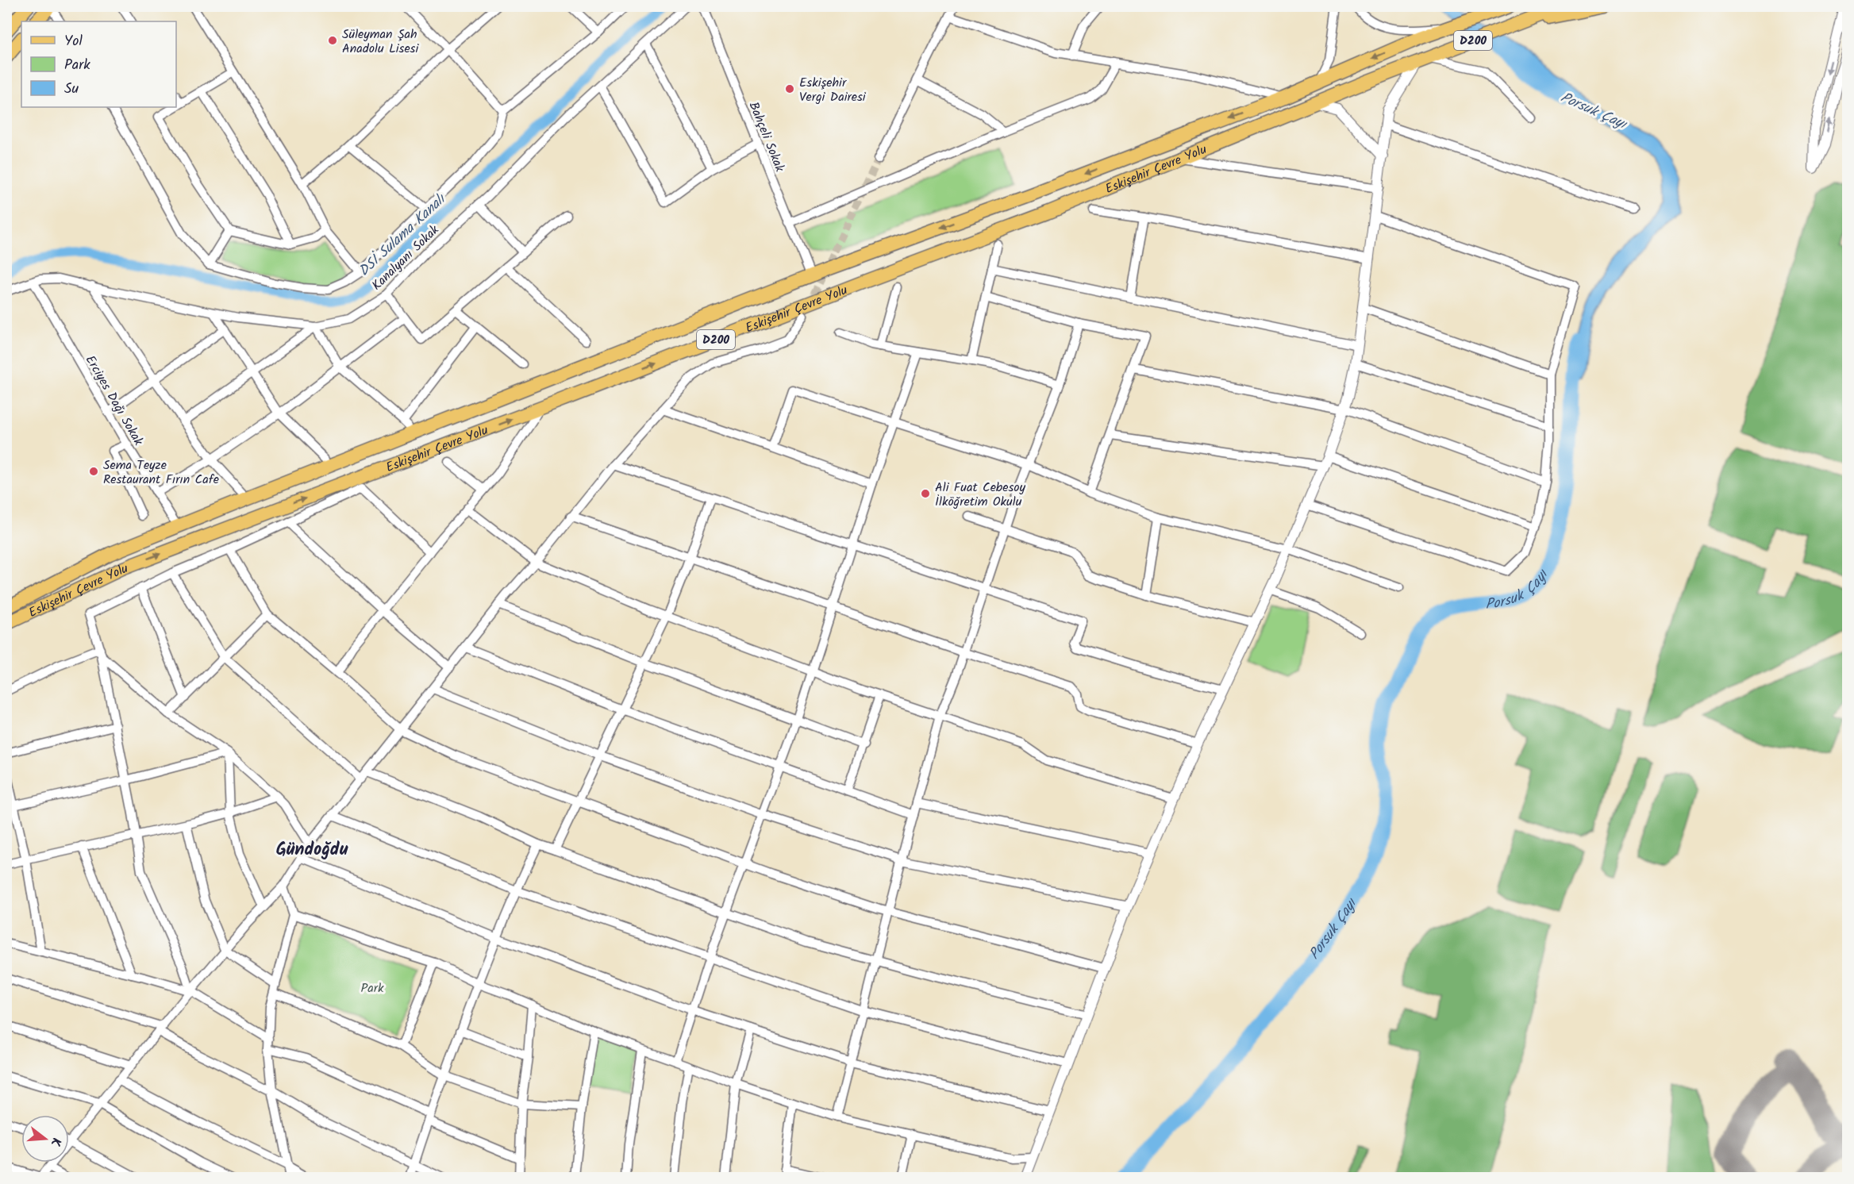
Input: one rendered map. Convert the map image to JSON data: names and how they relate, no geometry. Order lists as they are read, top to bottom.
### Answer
{
  "streets": {
    "main road": ["D200", "Eskişehir Çevre Yolu"],
    "street": ["Bahçeli Sokak", "Kanalyanı Sokak", "Erciyes Dağı Sokak"]
  },
  "crossings": [
    ["Bahçeli Sokak", "Eskişehir Çevre Yolu"],
    ["Eskişehir Çevre Yolu", "Erciyes Dağı Sokak"],
    ["Kanalyanı Sokak", "Erciyes Dağı Sokak"]
  ],
  "districts": ["Gündoğdu"],
  "water": ["Porsuk Çayı", "DSİ Sulama Kanalı"],
  "parks": ["Park"],
  "places": [
    "Süleyman Şah Anadolu Lisesi",
    "Eskişehir Vergi Dairesi",
    "Sema Teyze Restaurant Fırın Cafe",
    "Ali Fuat Cebesoy İlköğretim Okulu"
  ],
  "legend": ["Yol", "Park", "Su"],
  "north": "right"
}
